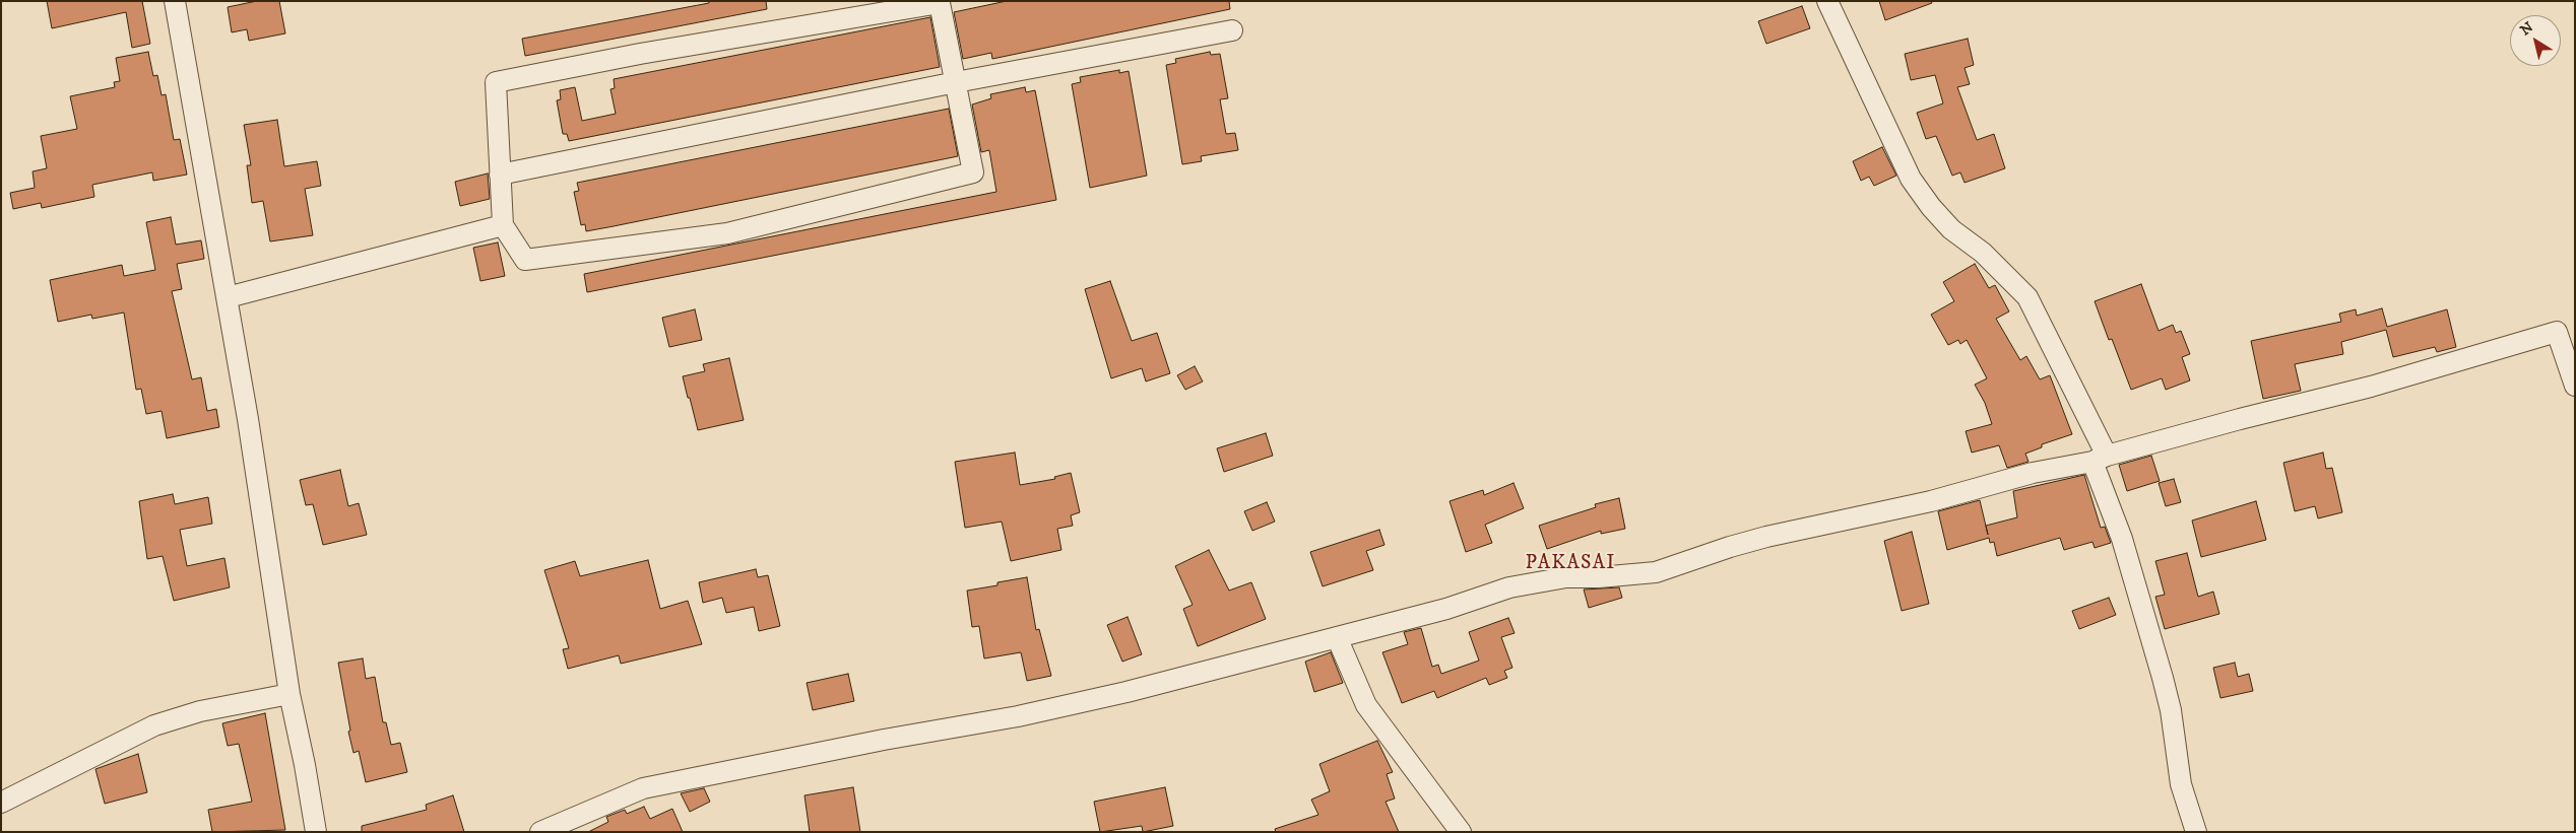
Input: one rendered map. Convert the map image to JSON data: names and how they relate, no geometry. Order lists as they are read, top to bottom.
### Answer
{
  "districts": ["PAKASAI"],
  "north": "top left"
}
